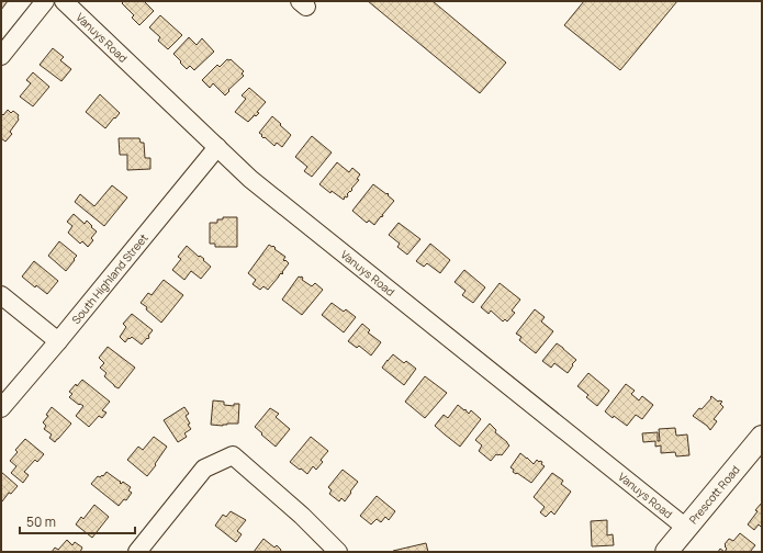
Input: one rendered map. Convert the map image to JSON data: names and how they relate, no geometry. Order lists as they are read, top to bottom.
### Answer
{
  "streets": {
    "main road": ["Prescott Road"],
    "street": ["Vanuys Road", "South Highland Street"]
  },
  "crossings": [
    ["Vanuys Road", "South Highland Street"],
    ["Vanuys Road", "Prescott Road"]
  ],
  "scale_bar": "50 m"
}
